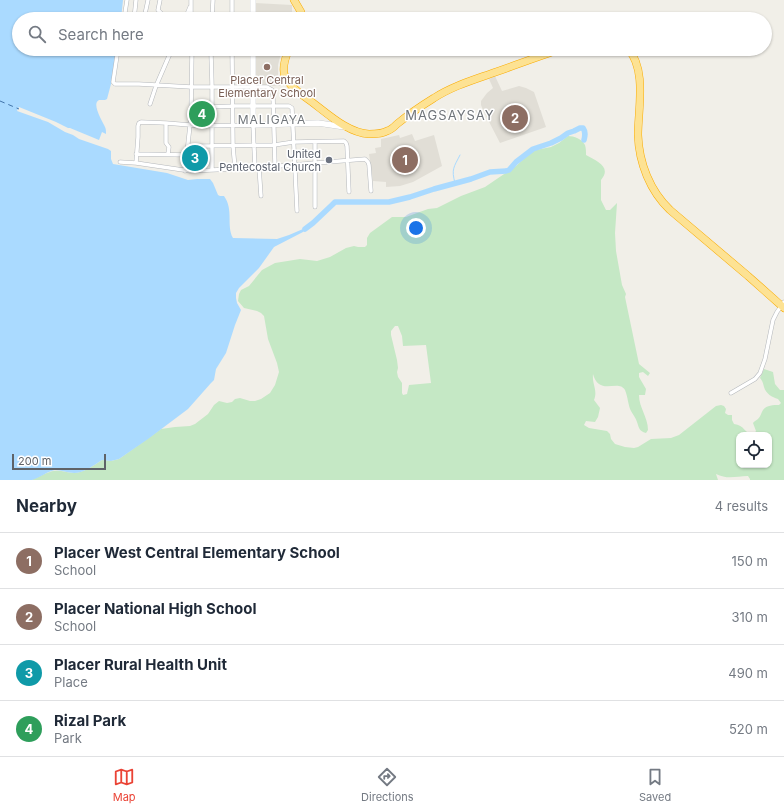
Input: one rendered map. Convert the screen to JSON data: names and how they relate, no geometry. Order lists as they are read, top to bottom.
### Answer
{
  "districts": ["MAGSAYSAY", "MALIGAYA"],
  "places": ["Placer Central Elementary School", "United Pentecostal Church"],
  "scale_bar": "200 m",
  "page": {
    "search": "Search here",
    "pins": [
      "4",
      "2",
      "3",
      "1"
    ],
    "scale": "200 m",
    "heading": ["Nearby", "4 results"],
    "list": [
      {
        "mark": "1",
        "name": "Placer West Central Elementary School",
        "note": "School",
        "value": "150 m"
      },
      {
        "mark": "2",
        "name": "Placer National High School",
        "note": "School",
        "value": "310 m"
      },
      {
        "mark": "3",
        "name": "Placer Rural Health Unit",
        "note": "Place",
        "value": "490 m"
      },
      {
        "mark": "4",
        "name": "Rizal Park",
        "note": "Park",
        "value": "520 m"
      }
    ],
    "nav": ["Map", "Directions", "Saved"]
  }
}
